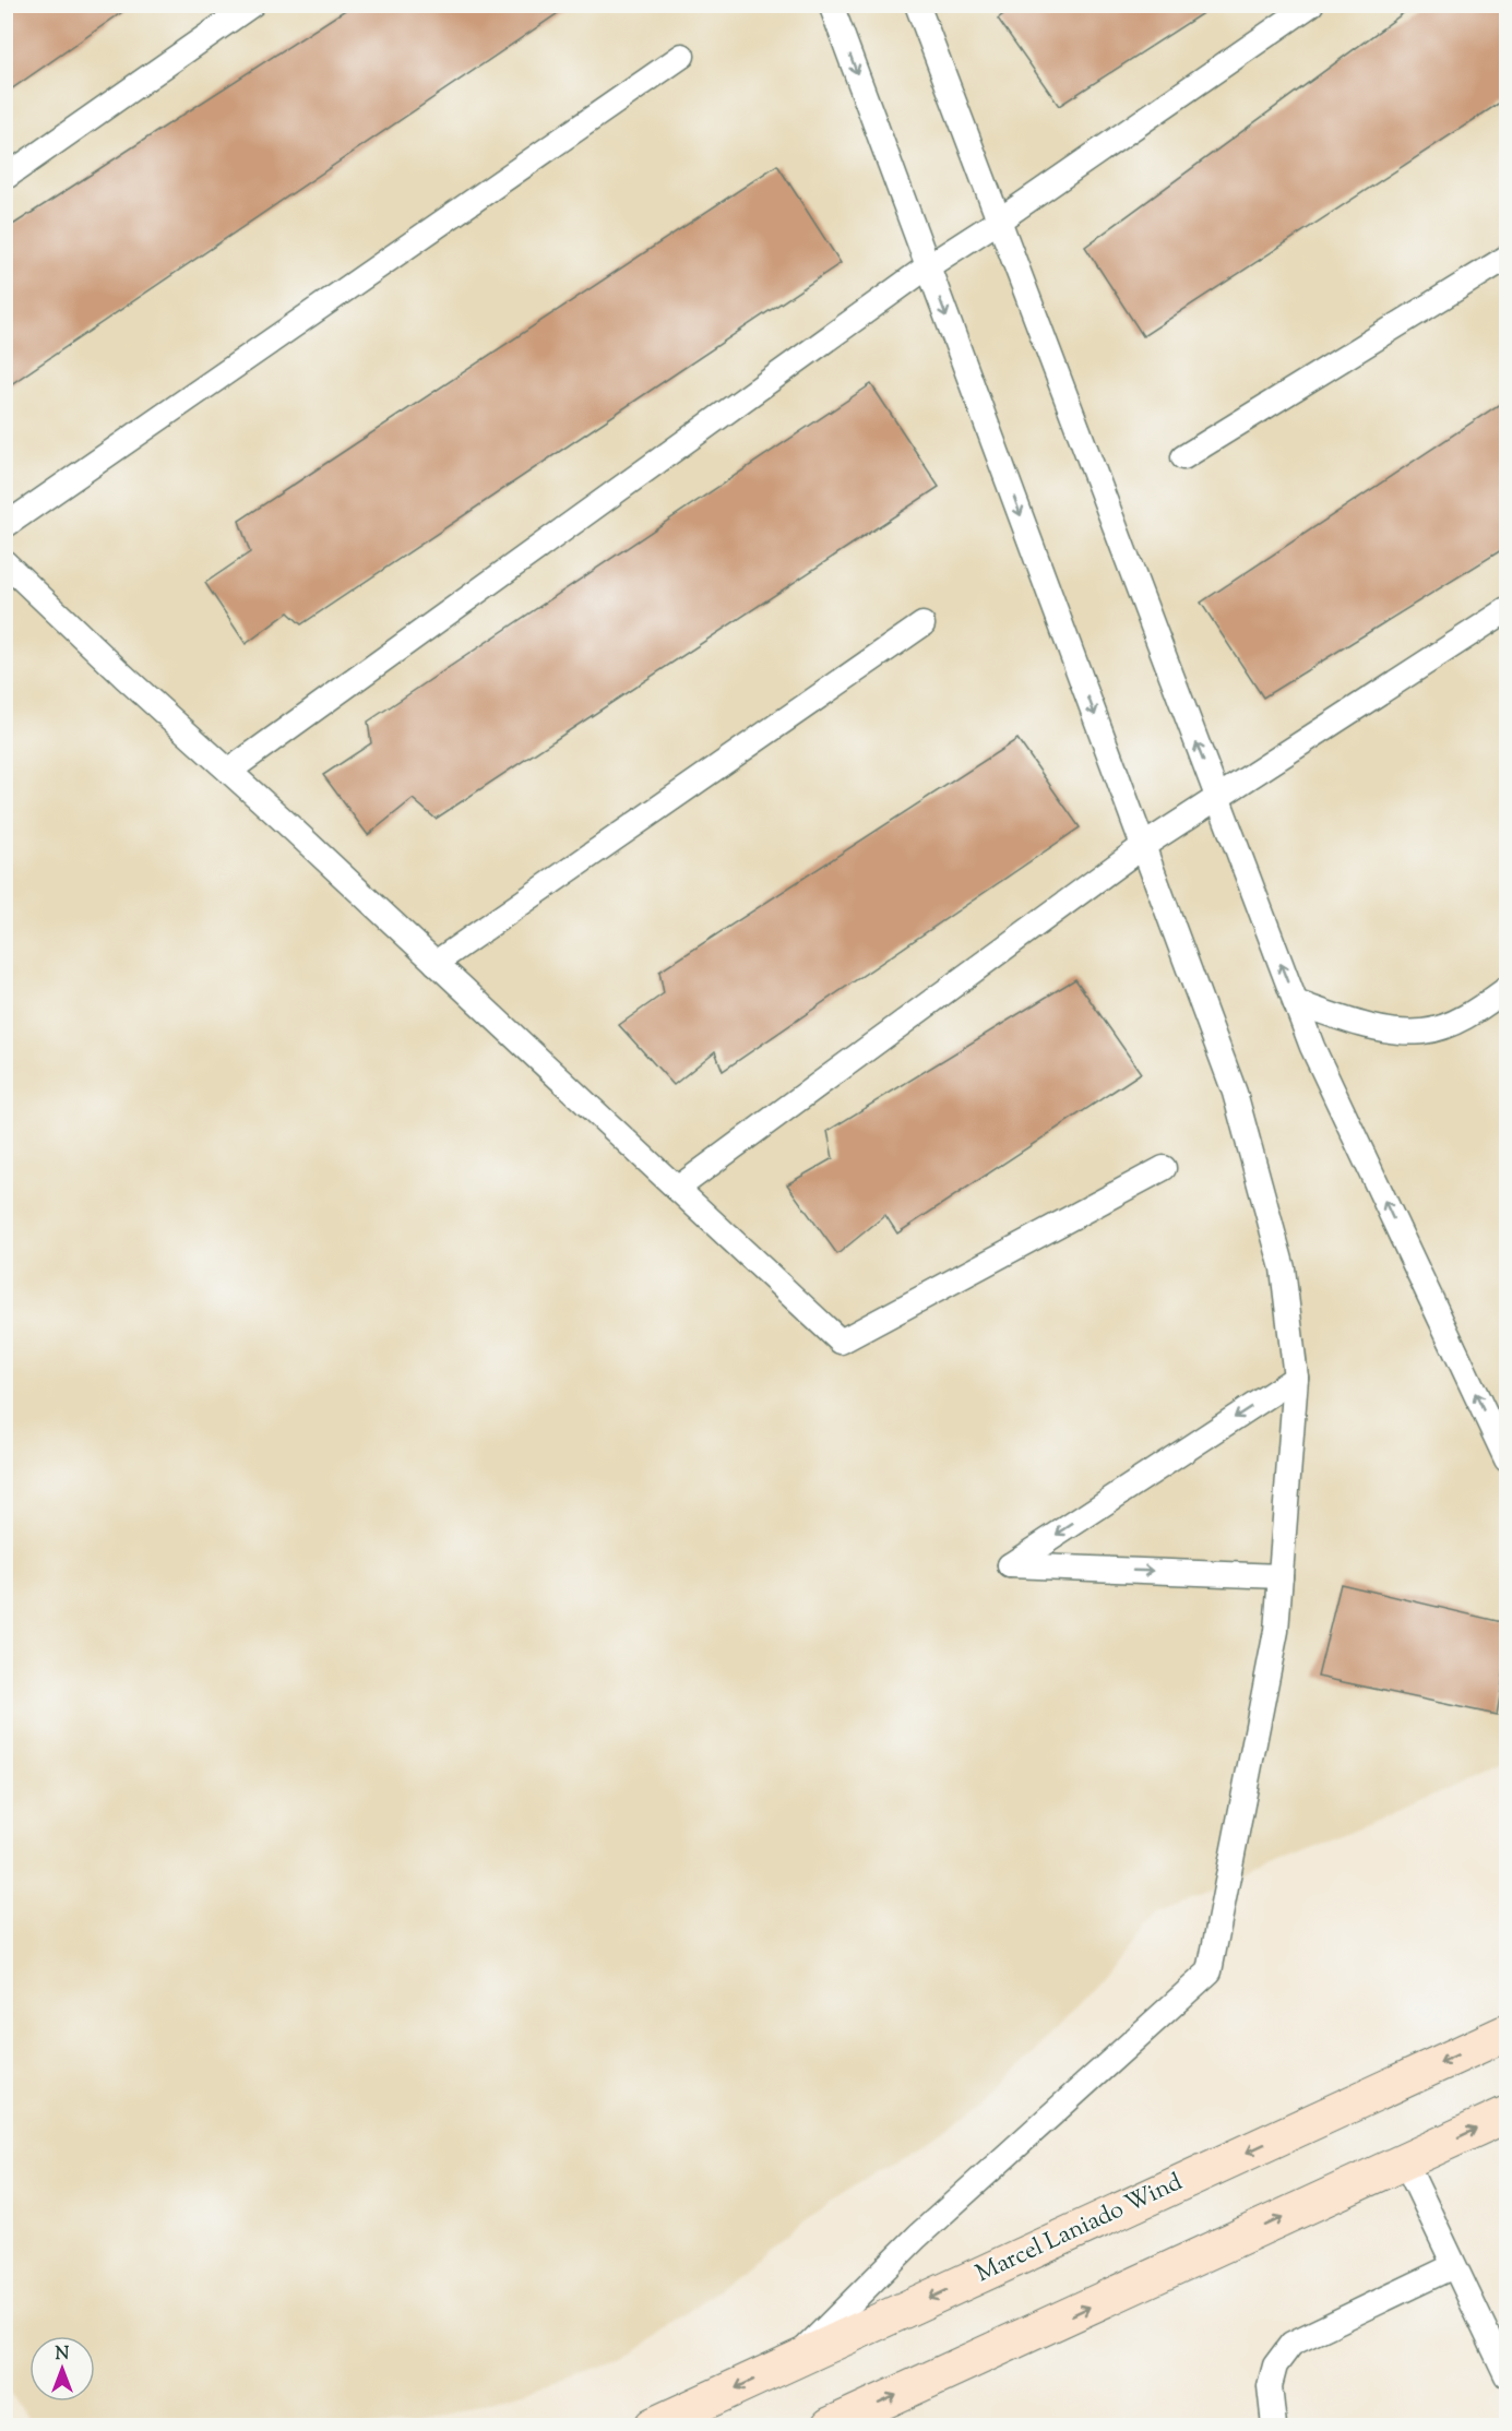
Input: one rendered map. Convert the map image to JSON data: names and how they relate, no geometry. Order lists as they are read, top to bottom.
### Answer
{
  "streets": {
    "main road": ["Marcel Laniado Wind"]
  },
  "north": "top"
}
